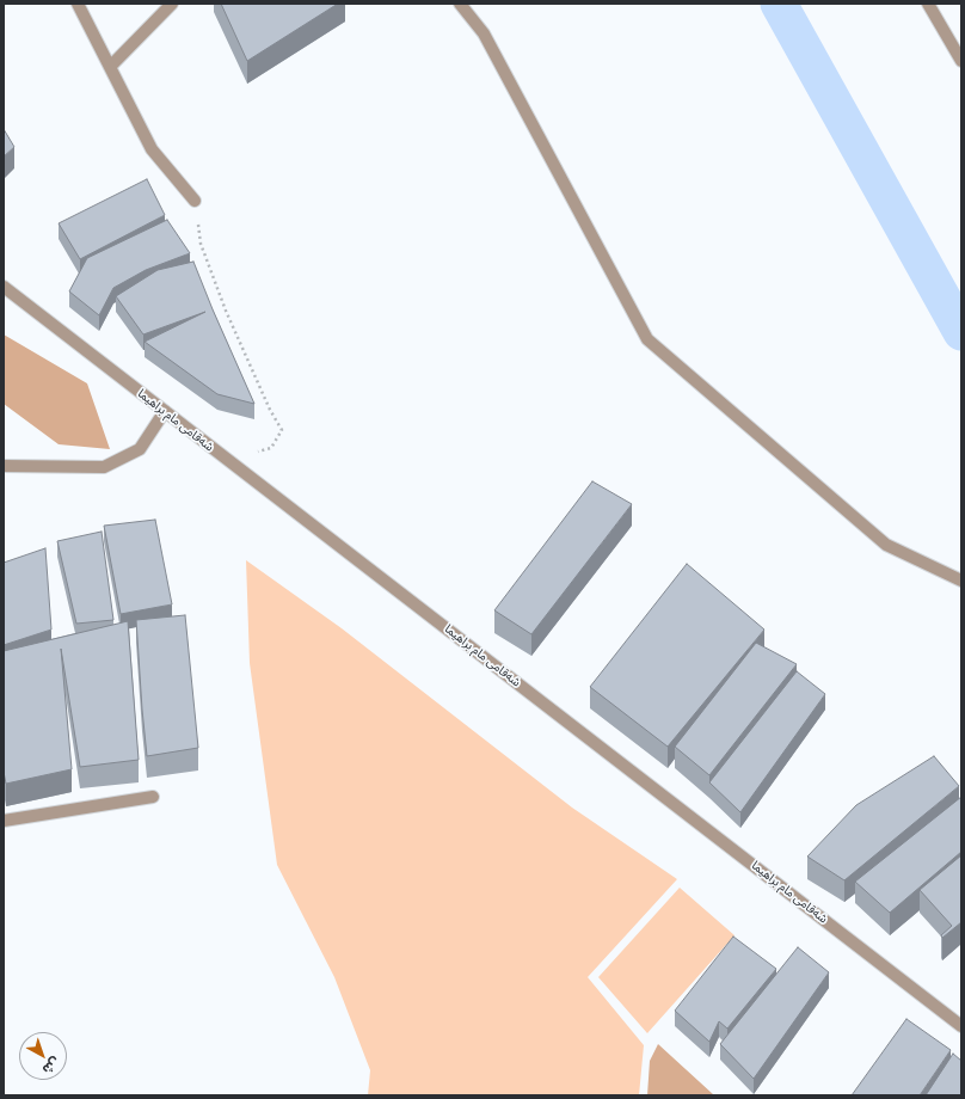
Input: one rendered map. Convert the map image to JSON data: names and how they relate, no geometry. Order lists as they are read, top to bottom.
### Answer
{
  "streets": {
    "street": ["شەقامی مام براهیما"]
  },
  "north": "bottom right"
}
